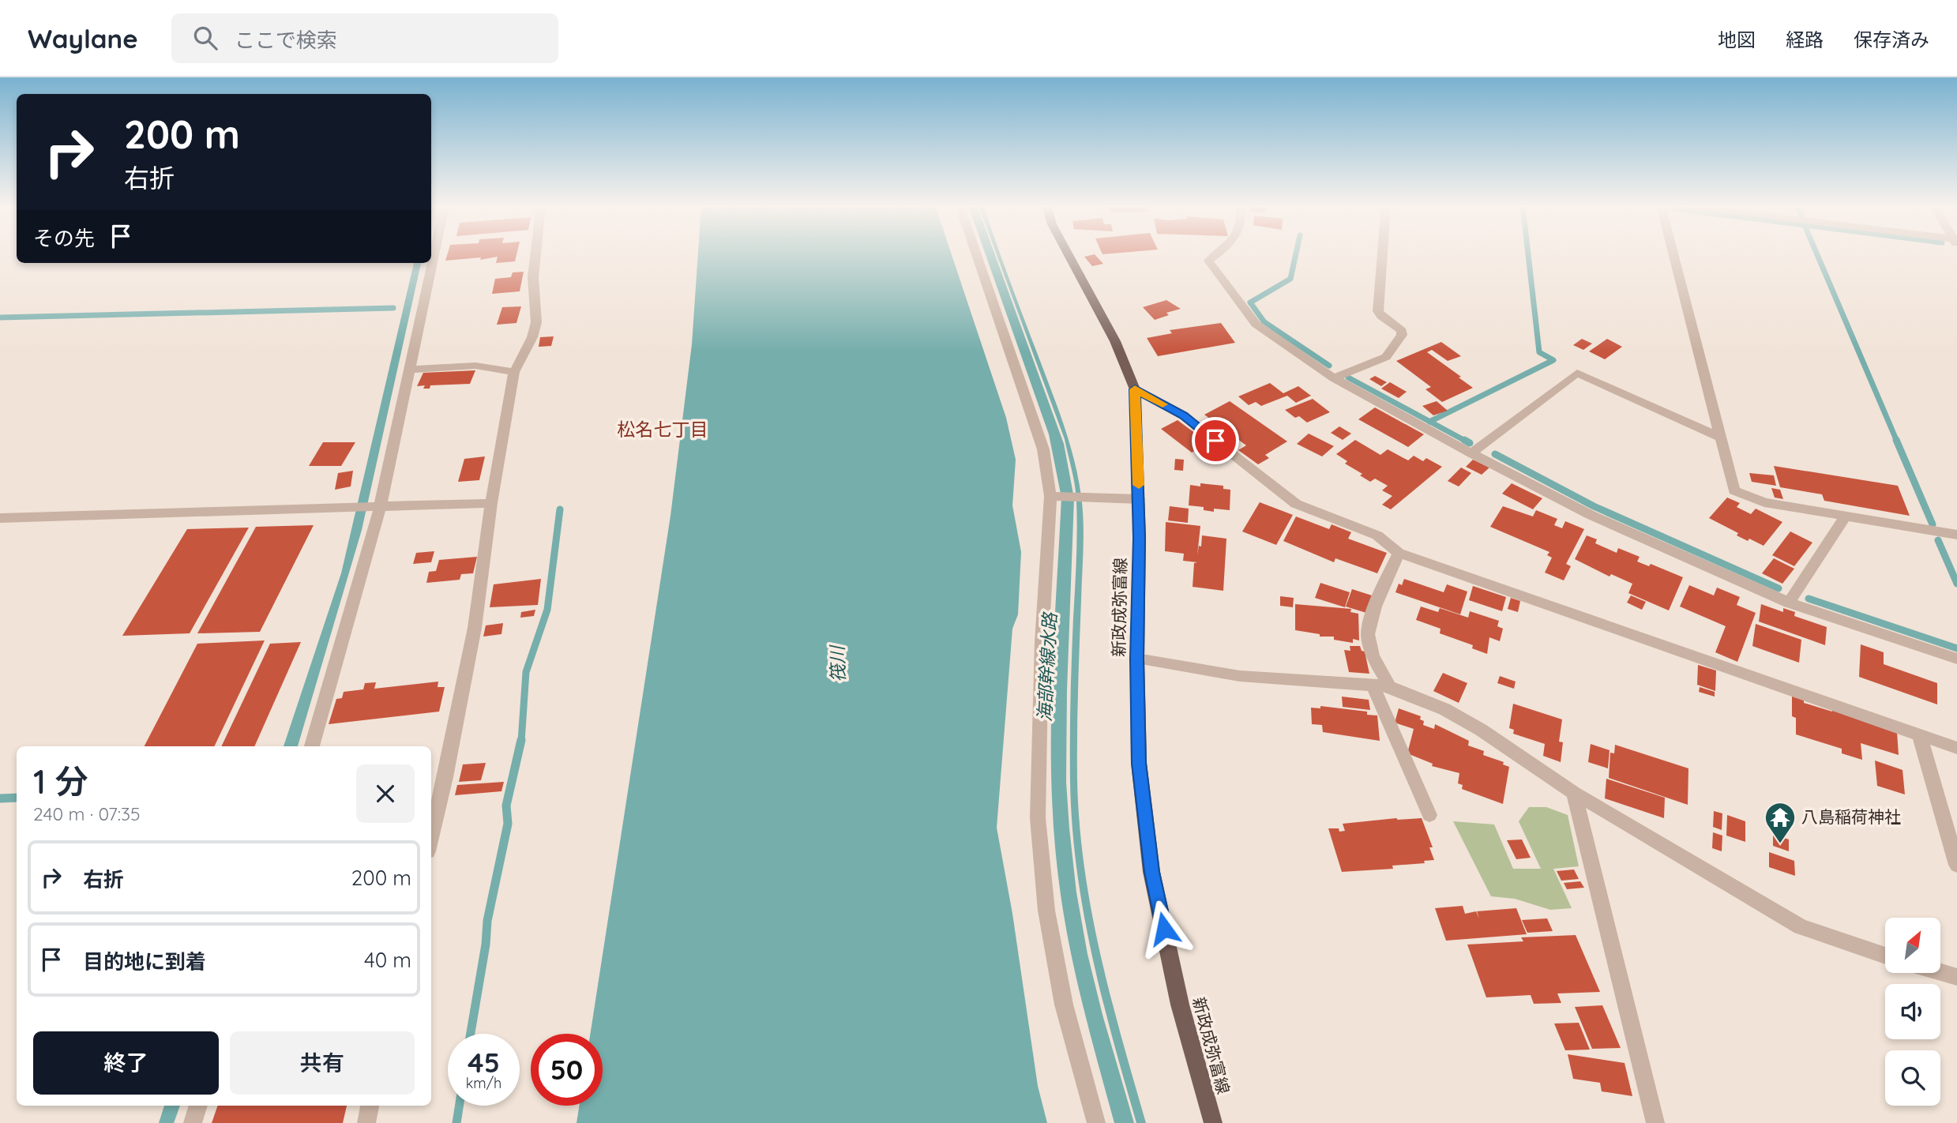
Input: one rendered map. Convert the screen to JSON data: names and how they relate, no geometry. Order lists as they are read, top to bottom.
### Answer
{
  "streets": {
    "main road": ["新政成弥富線"]
  },
  "districts": ["松名七丁目"],
  "water": ["筏川", "海部幹線水路"],
  "places": {
    "temple": ["八島稲荷神社"]
  },
  "north": "top right",
  "page": {
    "header": "Waylane",
    "search": "ここで検索",
    "nav": ["地図", "経路", "保存済み"],
    "turn": ["200 m", "右折"],
    "then": "その先",
    "heading": ["1 分", "240 m · 07:35"],
    "list": [
      {
        "name": "右折",
        "value": "200 m"
      },
      {
        "name": "目的地に到着",
        "value": "40 m"
      }
    ],
    "buttons": ["終了", "共有"],
    "speed": "45 km/h",
    "limit": "50"
  }
}
